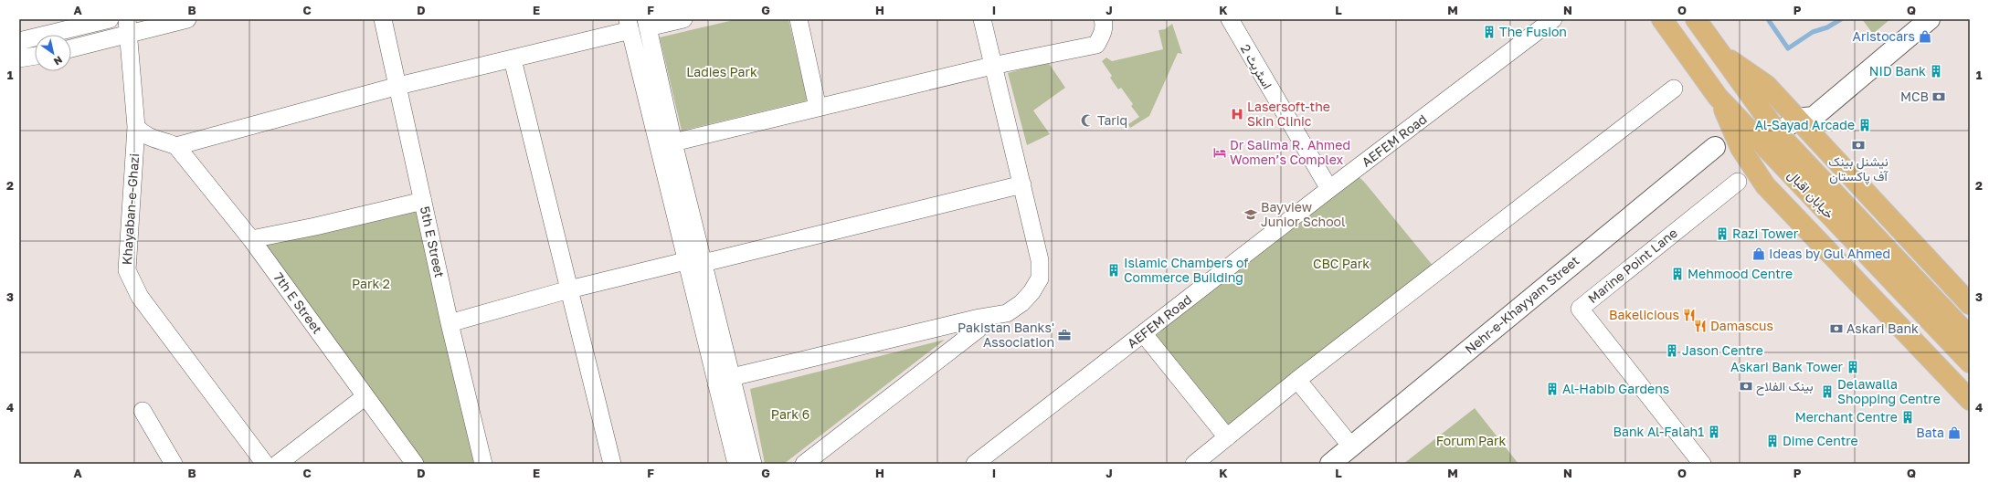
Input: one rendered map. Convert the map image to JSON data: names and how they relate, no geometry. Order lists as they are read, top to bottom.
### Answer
{
  "streets": {
    "main road": ["خیابان اقبال"],
    "street": [
      "اسٹریٹ 2",
      "AEFEM Road",
      "Khayaban-e-Ghazi",
      "5th E Street",
      "Marine Point Lane",
      "7th E Street",
      "Nehr-e-Khayyam Street"
    ]
  },
  "crossings": [
    ["اسٹریٹ 2", "AEFEM Road"]
  ],
  "parks": [
    "Ladies Park",
    "CBC Park",
    "Park 2",
    "Park 6",
    "Forum Park"
  ],
  "places": {
    "building": [
      "The Fusion",
      "NID Bank",
      "Al-Sayad Arcade",
      "Razi Tower",
      "Islamic Chambers of Commerce Building",
      "Mehmood Centre",
      "Jason Centre",
      "Askari Bank Tower",
      "Al-Habib Gardens",
      "Delawalla Shopping Centre",
      "Merchant Centre",
      "Bank Al-Falah1",
      "Dime Centre"
    ],
    "shop": ["Aristocars", "Ideas by Gul Ahmed", "Bata"],
    "bank": [
      "MCB",
      "نیشنل بینک آف پاکستان",
      "Askari Bank",
      "بینک الفلاح"
    ],
    "hospital": ["Lasersoft-the Skin Clinic"],
    "mosque": ["Tariq"],
    "hotel": ["Dr Salima R. Ahmed Women’s Complex"],
    "school or university": ["Bayview Junior School"],
    "restaurant": ["Bakelicious", "Damascus"],
    "office": ["Pakistan Banks' Association"]
  },
  "north": "bottom right",
  "grid": {
    "columns": [
      "A",
      "B",
      "C",
      "D",
      "E",
      "F",
      "G",
      "H",
      "I",
      "J",
      "K",
      "L",
      "M",
      "N",
      "O",
      "P",
      "Q"
    ],
    "rows": [
      "1",
      "2",
      "3",
      "4"
    ]
  }
}
